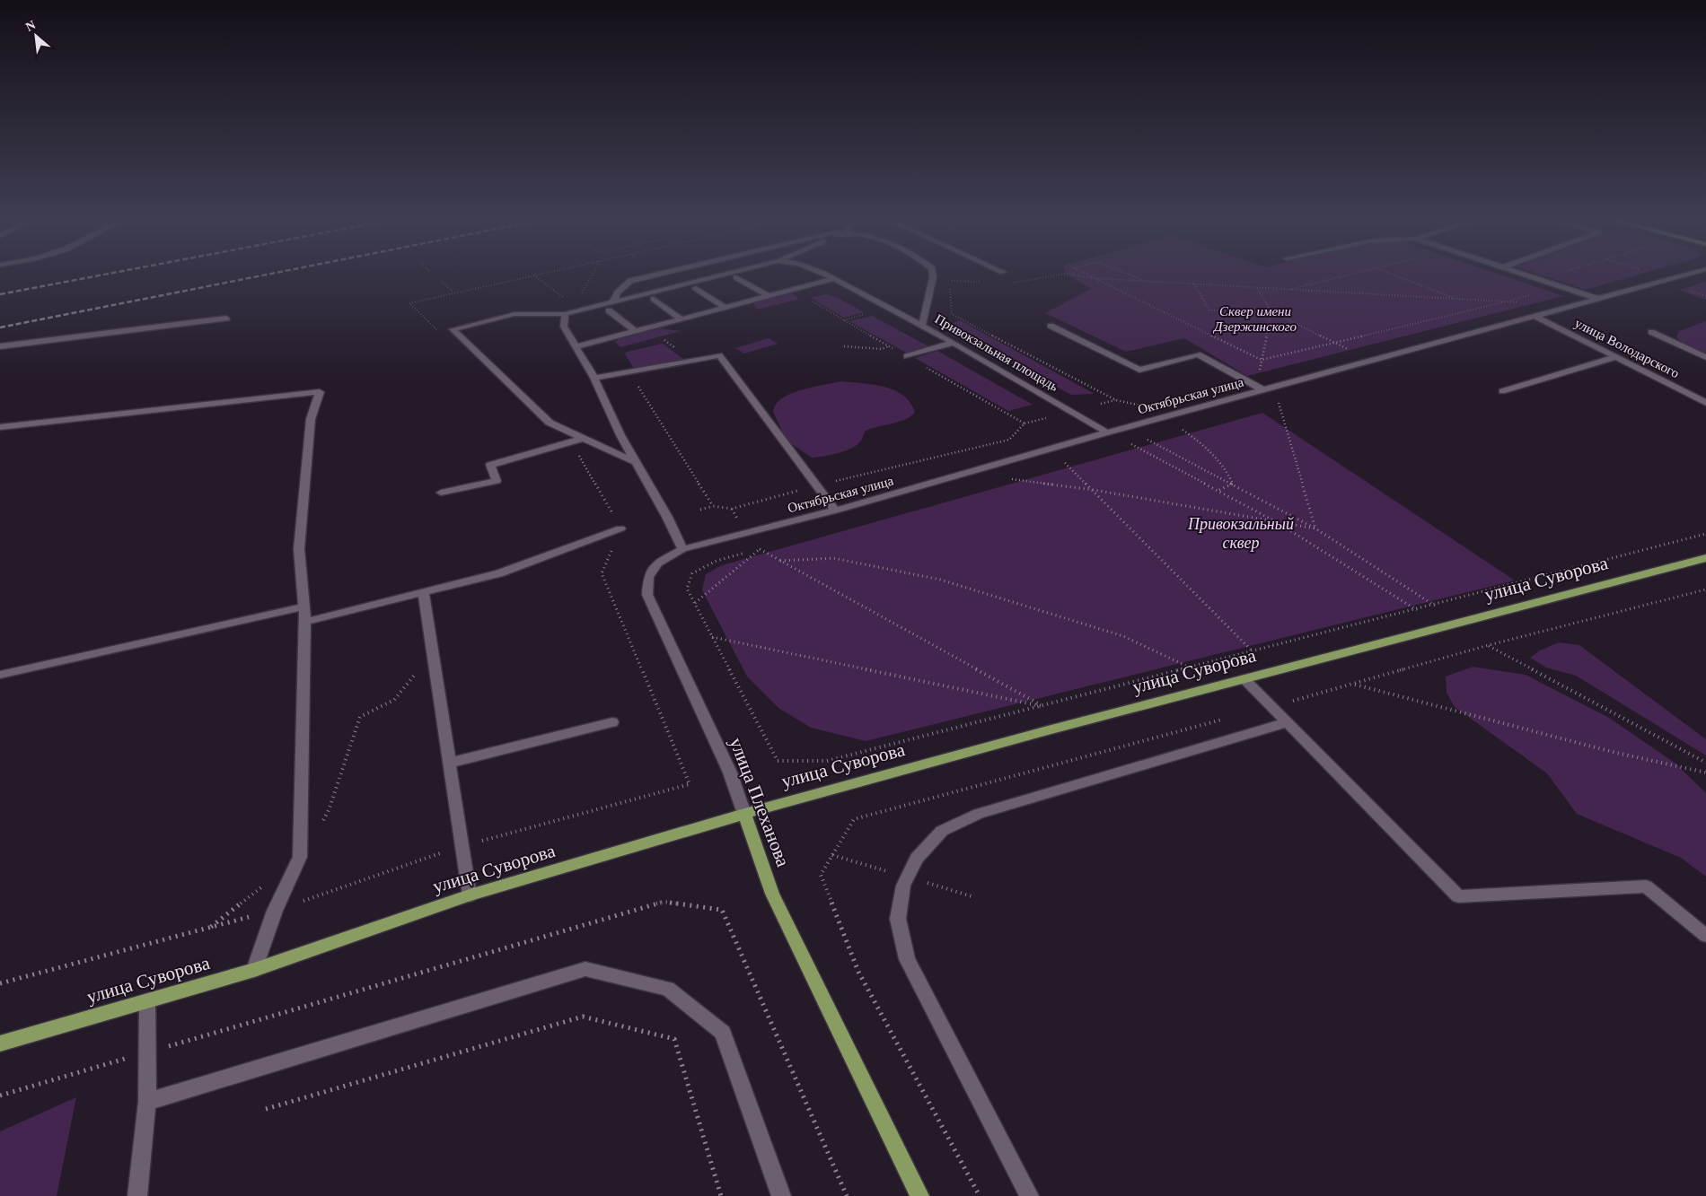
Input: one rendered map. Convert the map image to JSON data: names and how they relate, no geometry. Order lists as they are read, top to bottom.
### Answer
{
  "streets": {
    "main road": ["улица Суворова", "улица Плеханова"],
    "street": ["улица Володарского", "Привокзальная площадь", "Октябрьская улица"]
  },
  "crossings": [
    ["улица Володарского", "Октябрьская улица"],
    ["Привокзальная площадь", "Октябрьская улица"],
    ["Октябрьская улица", "улица Плеханова"],
    ["улица Суворова", "улица Плеханова"]
  ],
  "parks": ["Сквер имени Дзержинского", "Привокзальный сквер"],
  "north": "top left"
}
